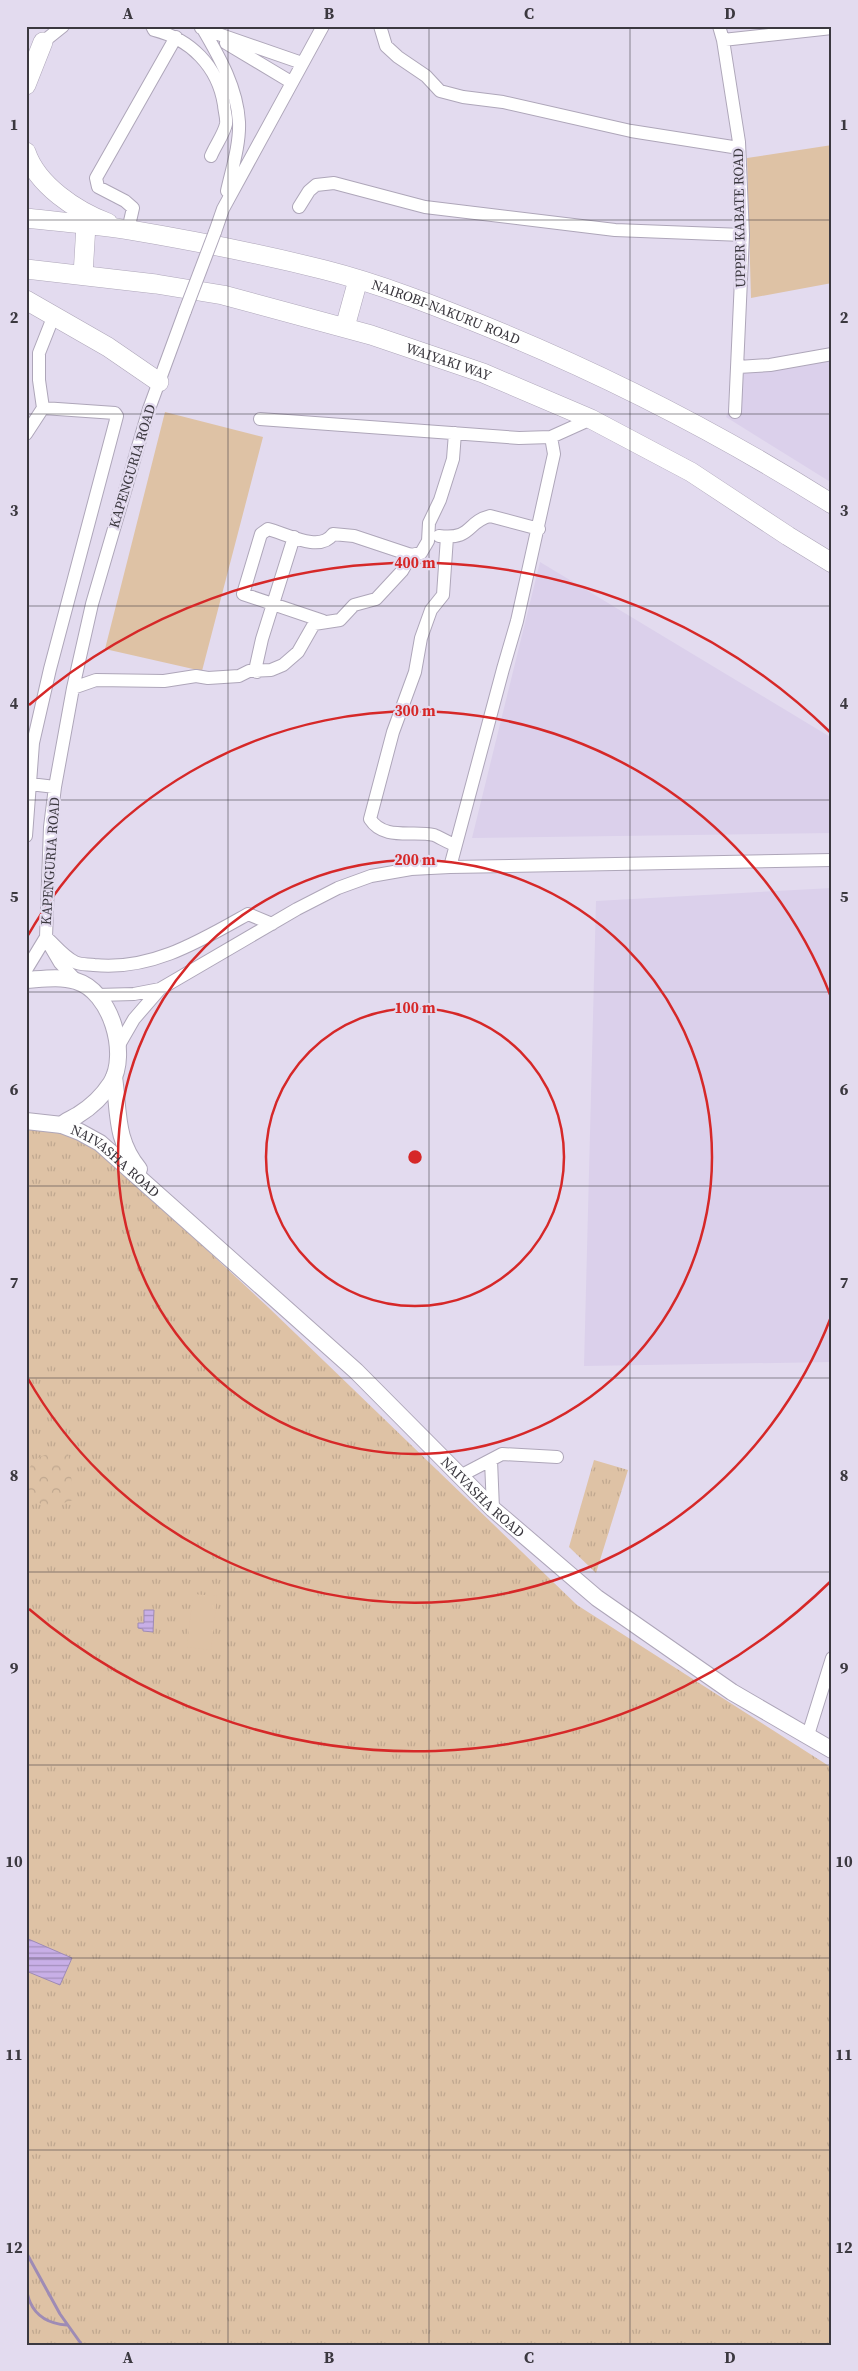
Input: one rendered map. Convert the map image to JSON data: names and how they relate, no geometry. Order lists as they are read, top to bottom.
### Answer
{
  "streets": {
    "highway": ["NAIROBI-NAKURU ROAD", "WAIYAKI WAY"],
    "main road": ["NAIVASHA ROAD"],
    "street": ["UPPER KABATE ROAD", "KAPENGURIA ROAD"]
  },
  "grid": {
    "columns": [
      "A",
      "B",
      "C",
      "D"
    ],
    "rows": [
      "1",
      "2",
      "3",
      "4",
      "5",
      "6",
      "7",
      "8",
      "9",
      "10",
      "11",
      "12"
    ]
  },
  "rings": [
    "400 m",
    "300 m",
    "200 m",
    "100 m"
  ]
}
